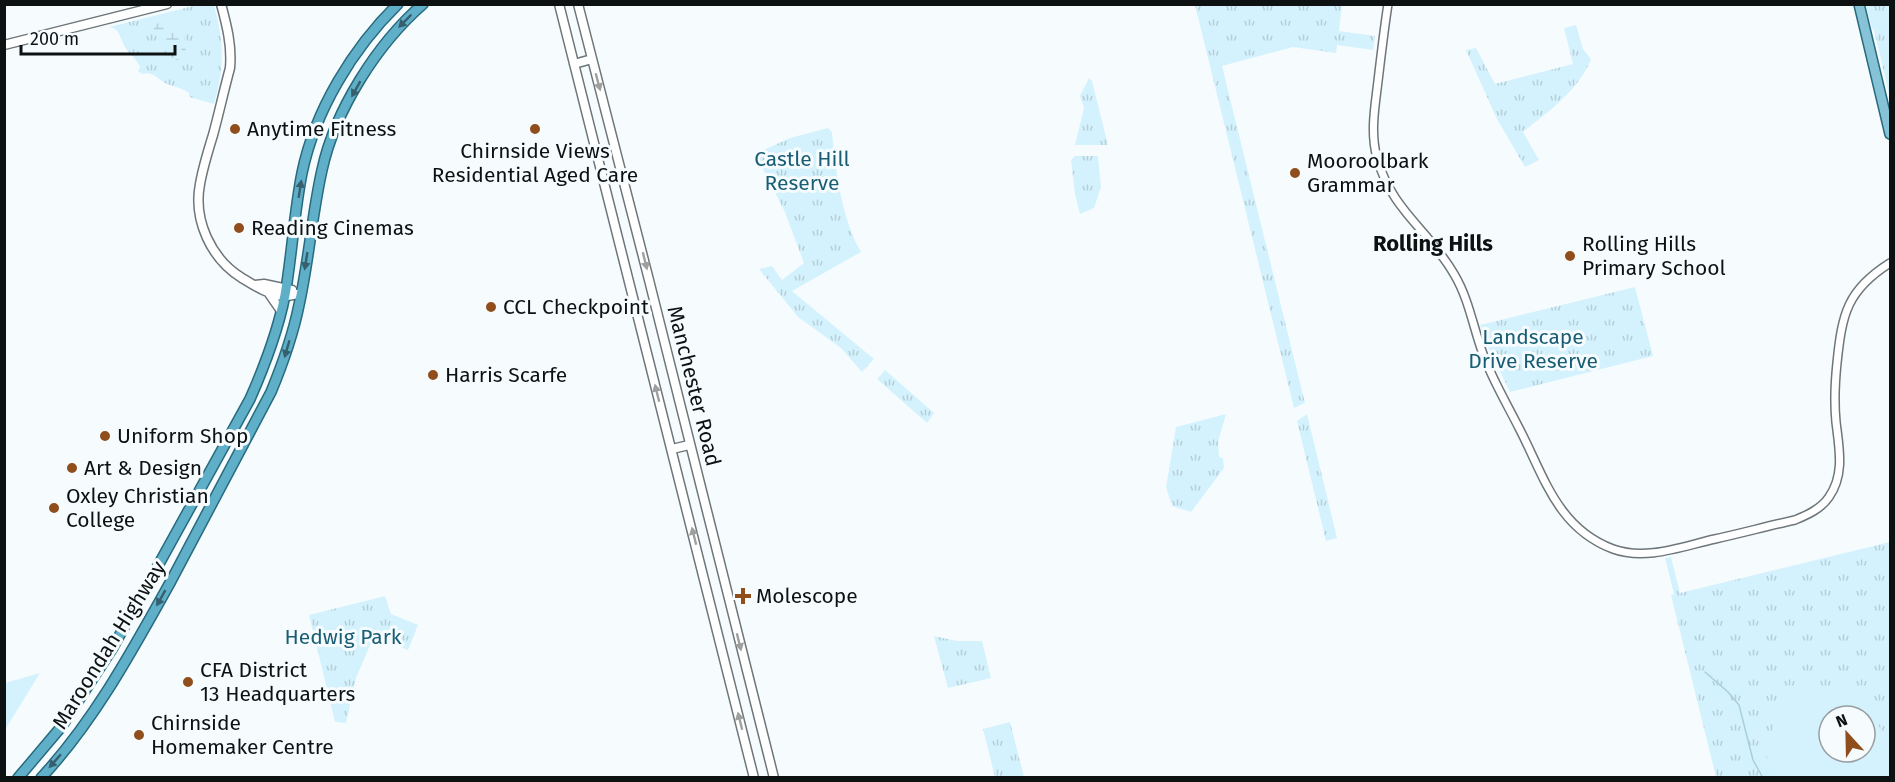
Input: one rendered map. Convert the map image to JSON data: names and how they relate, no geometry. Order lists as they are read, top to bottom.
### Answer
{
  "streets": {
    "highway": ["Maroondah Highway"],
    "main road": ["Manchester Road"]
  },
  "districts": ["Rolling Hills"],
  "parks": ["Castle Hill Reserve", "Landscape Drive Reserve", "Hedwig Park"],
  "places": {
    "other": [
      "Anytime Fitness",
      "Chirnside Views Residential Aged Care",
      "Mooroolbark Grammar",
      "Reading Cinemas",
      "Rolling Hills Primary School",
      "CCL Checkpoint",
      "Harris Scarfe",
      "Uniform Shop",
      "Art & Design",
      "Oxley Christian College",
      "CFA District 13 Headquarters",
      "Chirnside Homemaker Centre"
    ],
    "health": ["Molescope"]
  },
  "scale_bar": "200 m",
  "north": "top"
}
